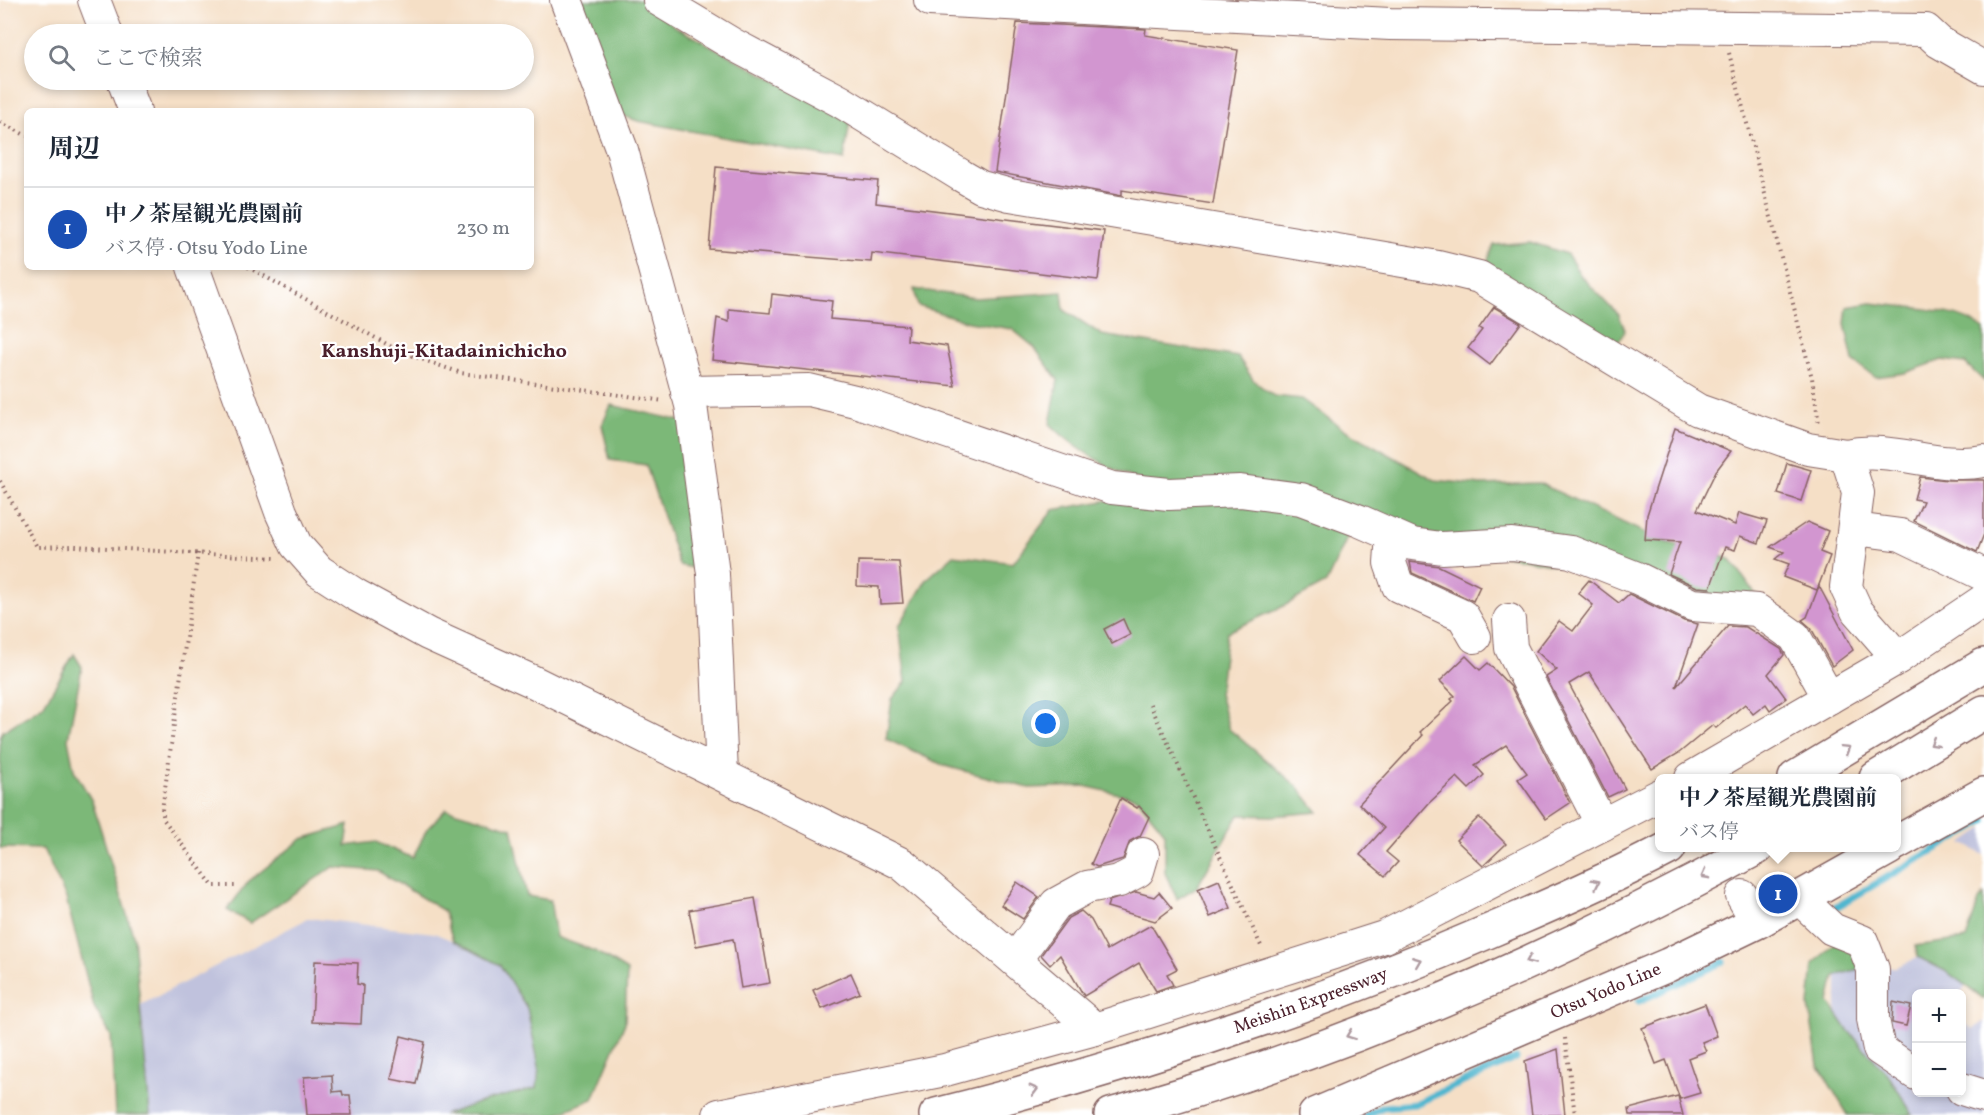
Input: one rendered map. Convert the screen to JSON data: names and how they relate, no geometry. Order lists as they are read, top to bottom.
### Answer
{
  "streets": {
    "main road": ["Otsu Yodo Line", "Meishin Expressway"]
  },
  "districts": ["Kanshuji-Kitadainichicho"],
  "page": {
    "search": "ここで検索",
    "heading": "周辺",
    "list": [
      {
        "mark": "1",
        "name": "中ノ茶屋観光農園前",
        "note": "バス停 · Otsu Yodo Line",
        "value": "230 m"
      }
    ],
    "popup": ["中ノ茶屋観光農園前", "バス停"],
    "pins": "1",
    "map_buttons": ["+", "−"]
  }
}
